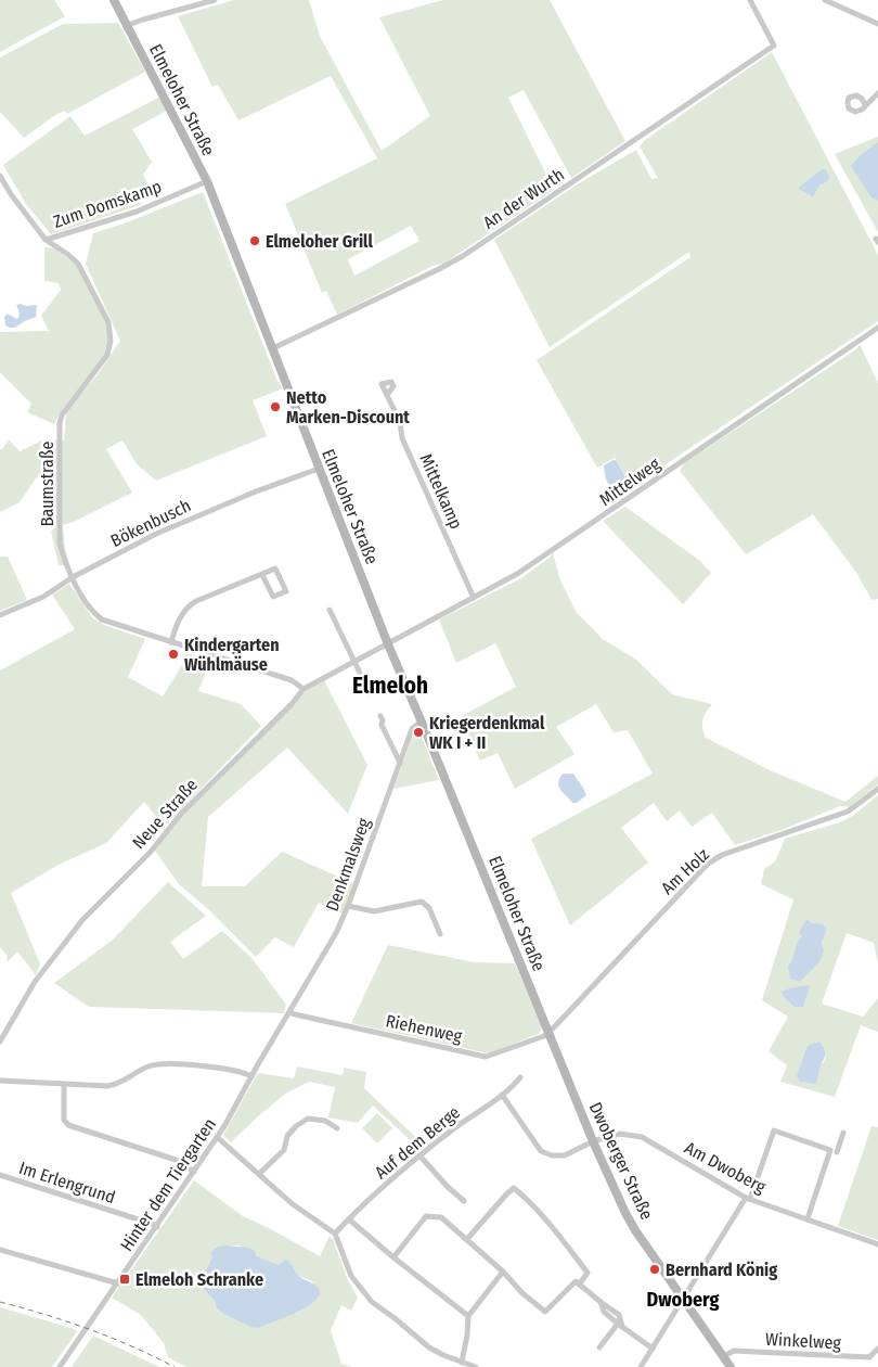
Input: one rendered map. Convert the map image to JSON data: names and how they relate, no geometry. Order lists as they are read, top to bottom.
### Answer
{
  "streets": {
    "street": [
      "Elmeloher Straße",
      "An der Wurth",
      "Zum Domskamp",
      "Mittelweg",
      "Baumstraße",
      "Mittelkamp",
      "Bökenbusch",
      "Neue Straße",
      "Denkmalsweg",
      "Am Holz",
      "Riehenweg",
      "Auf dem Berge",
      "Dwoberger Straße",
      "Am Dwoberg",
      "Im Erlengrund",
      "Hinter dem Tiergarten",
      "Winkelweg"
    ]
  },
  "crossings": [
    ["Elmeloher Straße", "An der Wurth"],
    ["Elmeloher Straße", "Zum Domskamp"],
    ["Elmeloher Straße", "Mittelweg"],
    ["Elmeloher Straße", "Bökenbusch"],
    ["Elmeloher Straße", "Neue Straße"],
    ["Elmeloher Straße", "Denkmalsweg"],
    ["Elmeloher Straße", "Am Holz"],
    ["Elmeloher Straße", "Riehenweg"],
    ["Elmeloher Straße", "Dwoberger Straße"],
    ["Zum Domskamp", "Baumstraße"],
    ["Mittelweg", "Mittelkamp"],
    ["Mittelweg", "Neue Straße"],
    ["Baumstraße", "Bökenbusch"],
    ["Baumstraße", "Neue Straße"],
    ["Denkmalsweg", "Riehenweg"],
    ["Denkmalsweg", "Hinter dem Tiergarten"],
    ["Am Holz", "Riehenweg"],
    ["Riehenweg", "Hinter dem Tiergarten"],
    ["Auf dem Berge", "Am Dwoberg"],
    ["Dwoberger Straße", "Am Dwoberg"],
    ["Dwoberger Straße", "Winkelweg"],
    ["Im Erlengrund", "Hinter dem Tiergarten"]
  ],
  "districts": ["Elmeloh", "Dwoberg"],
  "places": {
    "other": [
      "Elmeloher Grill",
      "Netto Marken-Discount",
      "Kindergarten Wühlmäuse",
      "Kriegerdenkmal WK I + II",
      "Bernhard König"
    ],
    "transit": ["Elmeloh Schranke"]
  }
}
